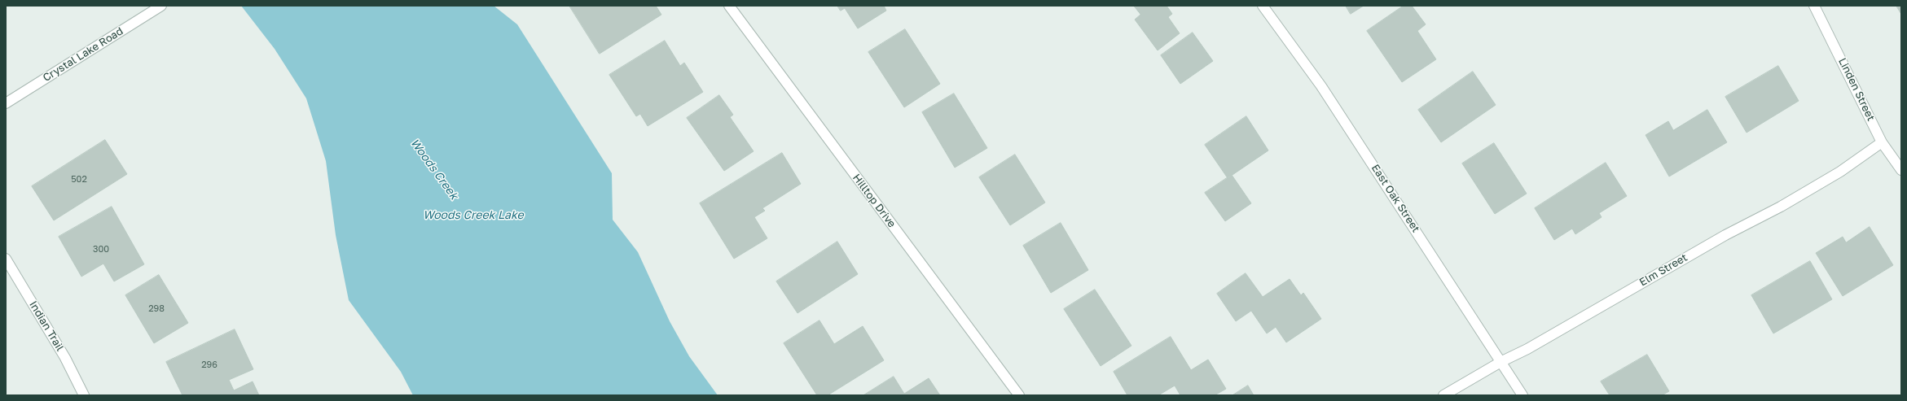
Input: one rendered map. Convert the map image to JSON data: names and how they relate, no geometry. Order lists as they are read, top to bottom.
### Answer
{
  "streets": {
    "street": [
      "Crystal Lake Road",
      "Linden Street",
      "East Oak Street",
      "Hilltop Drive",
      "Elm Street",
      "Indian Trail"
    ]
  },
  "crossings": [
    ["Linden Street", "Elm Street"],
    ["East Oak Street", "Elm Street"]
  ],
  "water": ["Woods Creek", "Woods Creek Lake"],
  "house_numbers": [
    "502",
    "300",
    "298",
    "296"
  ]
}
